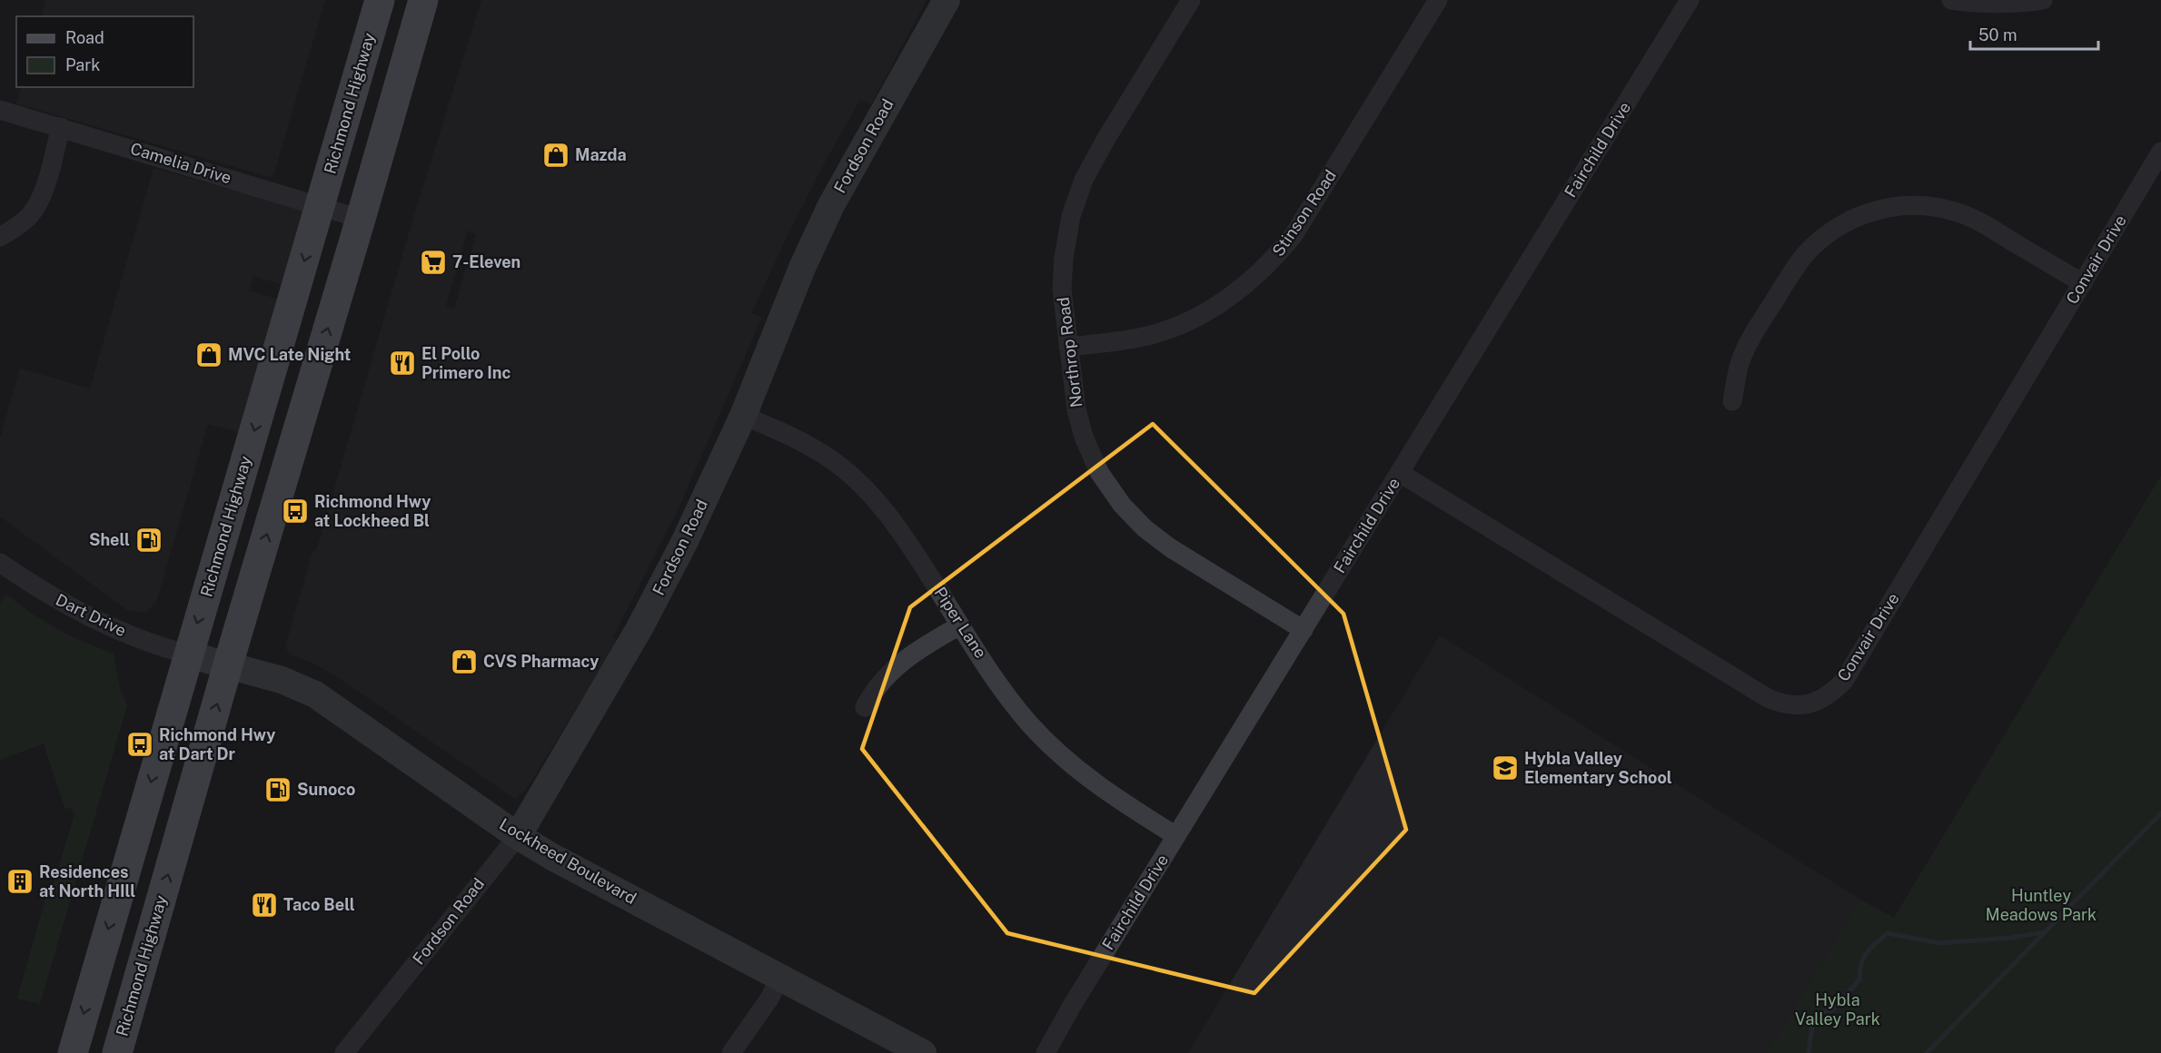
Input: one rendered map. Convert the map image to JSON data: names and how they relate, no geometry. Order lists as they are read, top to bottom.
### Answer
{
  "streets": {
    "highway": ["Richmond Highway"],
    "street": [
      "Fordson Road",
      "Fairchild Drive",
      "Camelia Drive",
      "Stinson Road",
      "Convair Drive",
      "Northrop Road",
      "Dart Drive",
      "Piper Lane",
      "Lockheed Boulevard"
    ]
  },
  "crossings": [
    ["Richmond Highway", "Camelia Drive"],
    ["Richmond Highway", "Dart Drive"],
    ["Richmond Highway", "Lockheed Boulevard"],
    ["Fordson Road", "Piper Lane"],
    ["Fordson Road", "Lockheed Boulevard"],
    ["Fairchild Drive", "Convair Drive"],
    ["Fairchild Drive", "Northrop Road"],
    ["Fairchild Drive", "Piper Lane"],
    ["Stinson Road", "Northrop Road"],
    ["Dart Drive", "Lockheed Boulevard"]
  ],
  "parks": ["Huntley Meadows Park", "Hybla Valley Park"],
  "places": {
    "shop": ["Mazda", "MVC Late Night", "CVS Pharmacy"],
    "supermarket": ["7-Eleven"],
    "restaurant": ["El Pollo Primero Inc", "Taco Bell"],
    "bus stop": ["Richmond Hwy at Lockheed Bl", "Richmond Hwy at Dart Dr"],
    "fuel station": ["Shell", "Sunoco"],
    "school or university": ["Hybla Valley Elementary School"],
    "building": ["Residences at North HIll"]
  },
  "legend": ["Road", "Park"],
  "scale_bar": "50 m"
}
